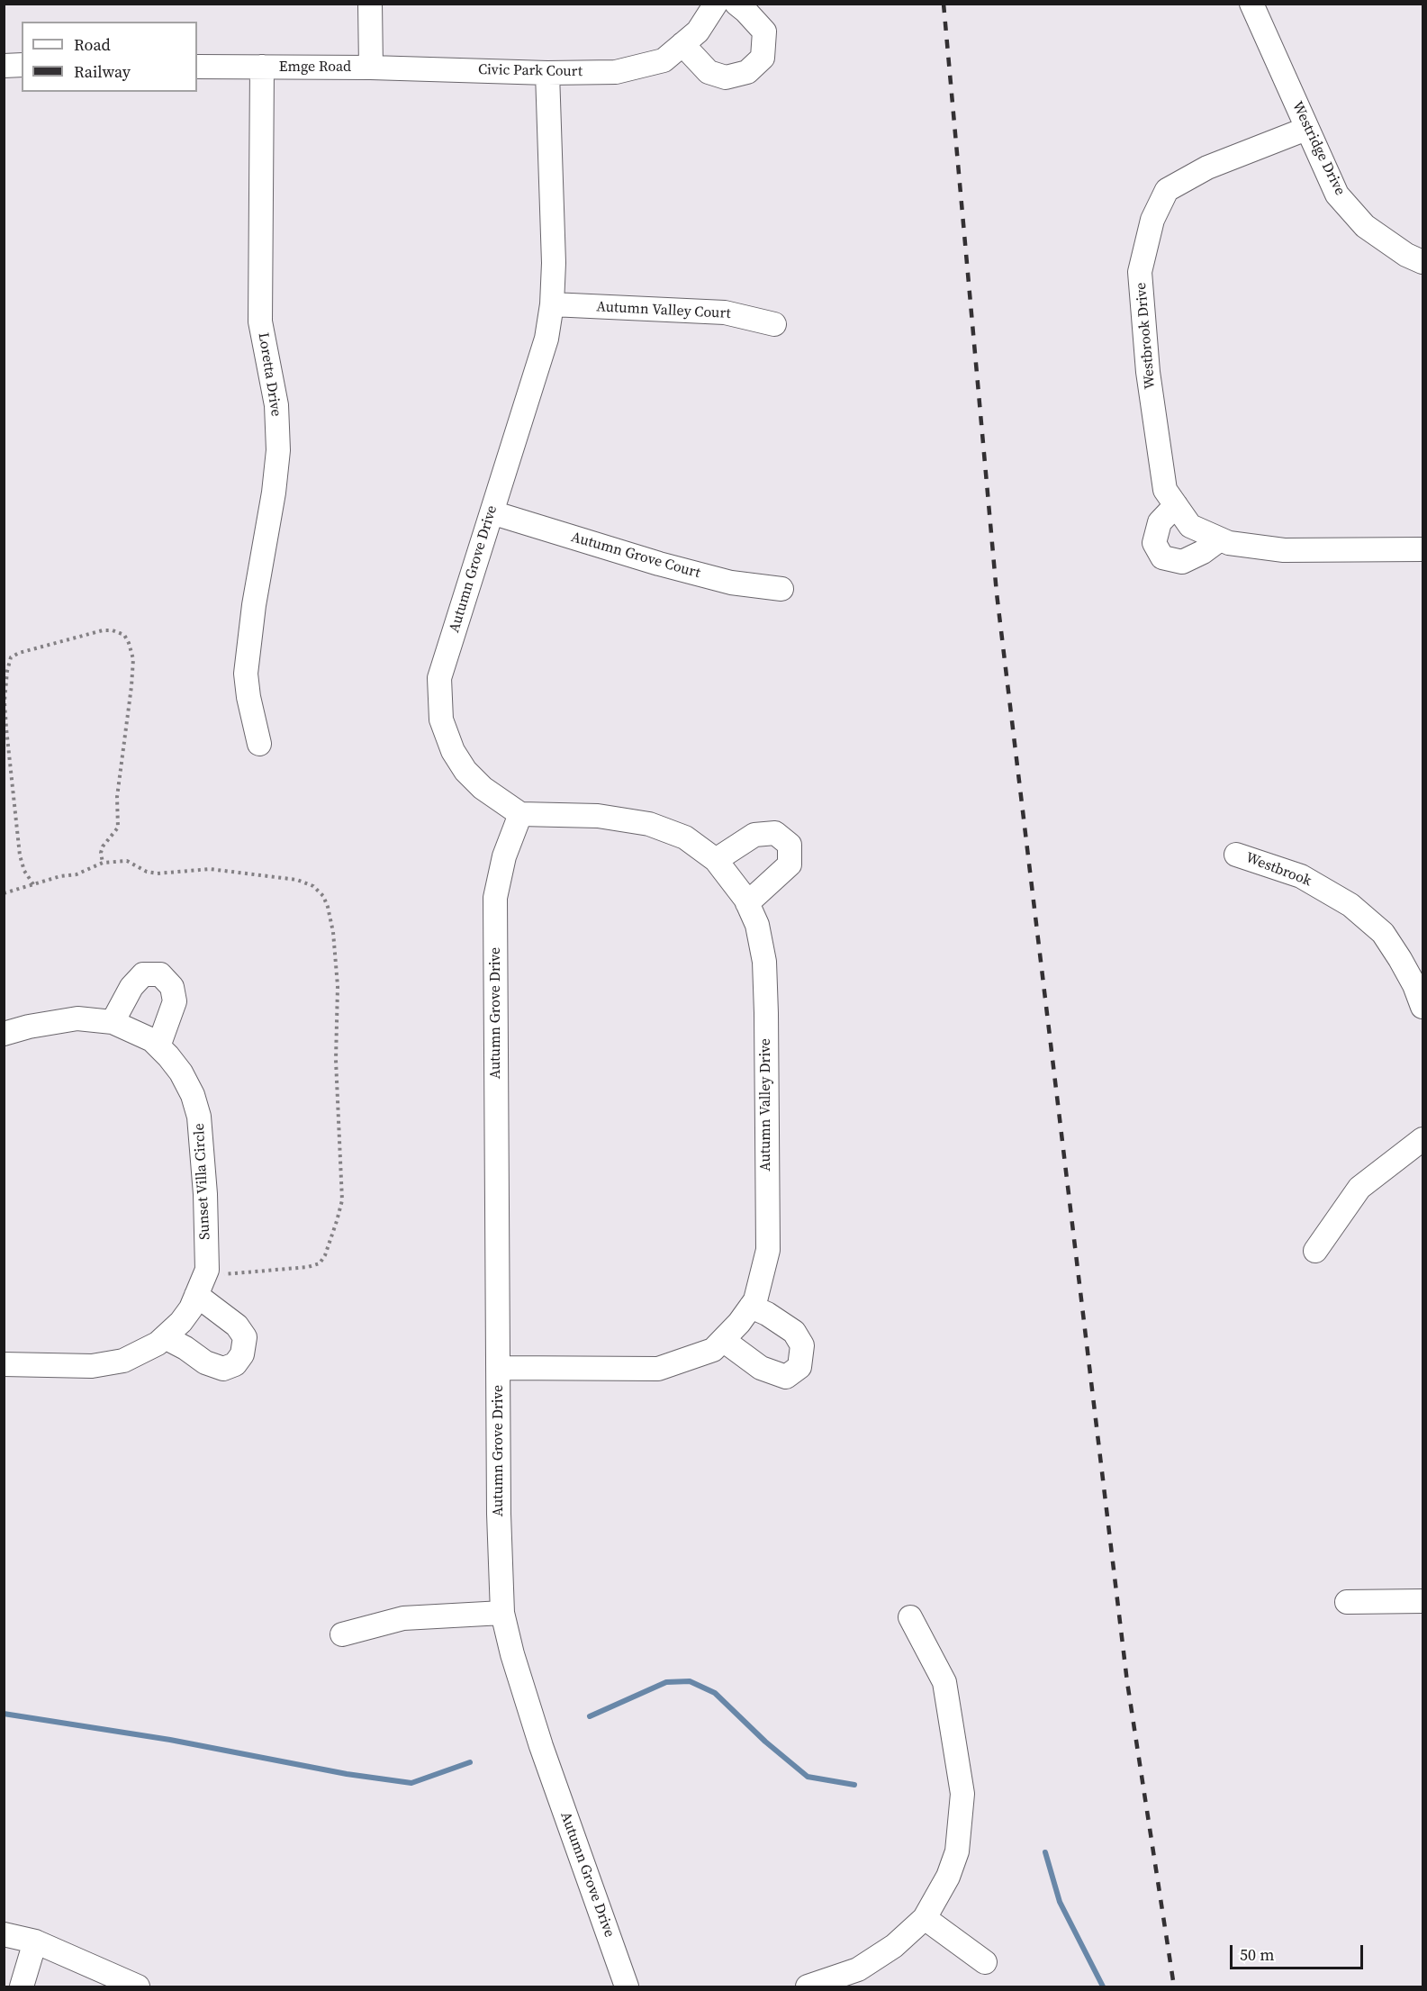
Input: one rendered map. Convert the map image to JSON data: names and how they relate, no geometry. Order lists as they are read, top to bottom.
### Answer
{
  "streets": {
    "street": [
      "Emge Road",
      "Civic Park Court",
      "Westridge Drive",
      "Autumn Valley Court",
      "Westbrook Drive",
      "Loretta Drive",
      "Autumn Grove Court",
      "Autumn Grove Drive",
      "Westbrook",
      "Autumn Valley Drive",
      "Sunset Villa Circle"
    ]
  },
  "crossings": [
    ["Emge Road", "Civic Park Court"],
    ["Emge Road", "Loretta Drive"],
    ["Civic Park Court", "Autumn Grove Drive"],
    ["Westridge Drive", "Westbrook Drive"],
    ["Autumn Valley Court", "Autumn Grove Drive"],
    ["Autumn Grove Court", "Autumn Grove Drive"],
    ["Autumn Grove Drive", "Autumn Valley Drive"]
  ],
  "legend": ["Road", "Railway"],
  "scale_bar": "50 m"
}
